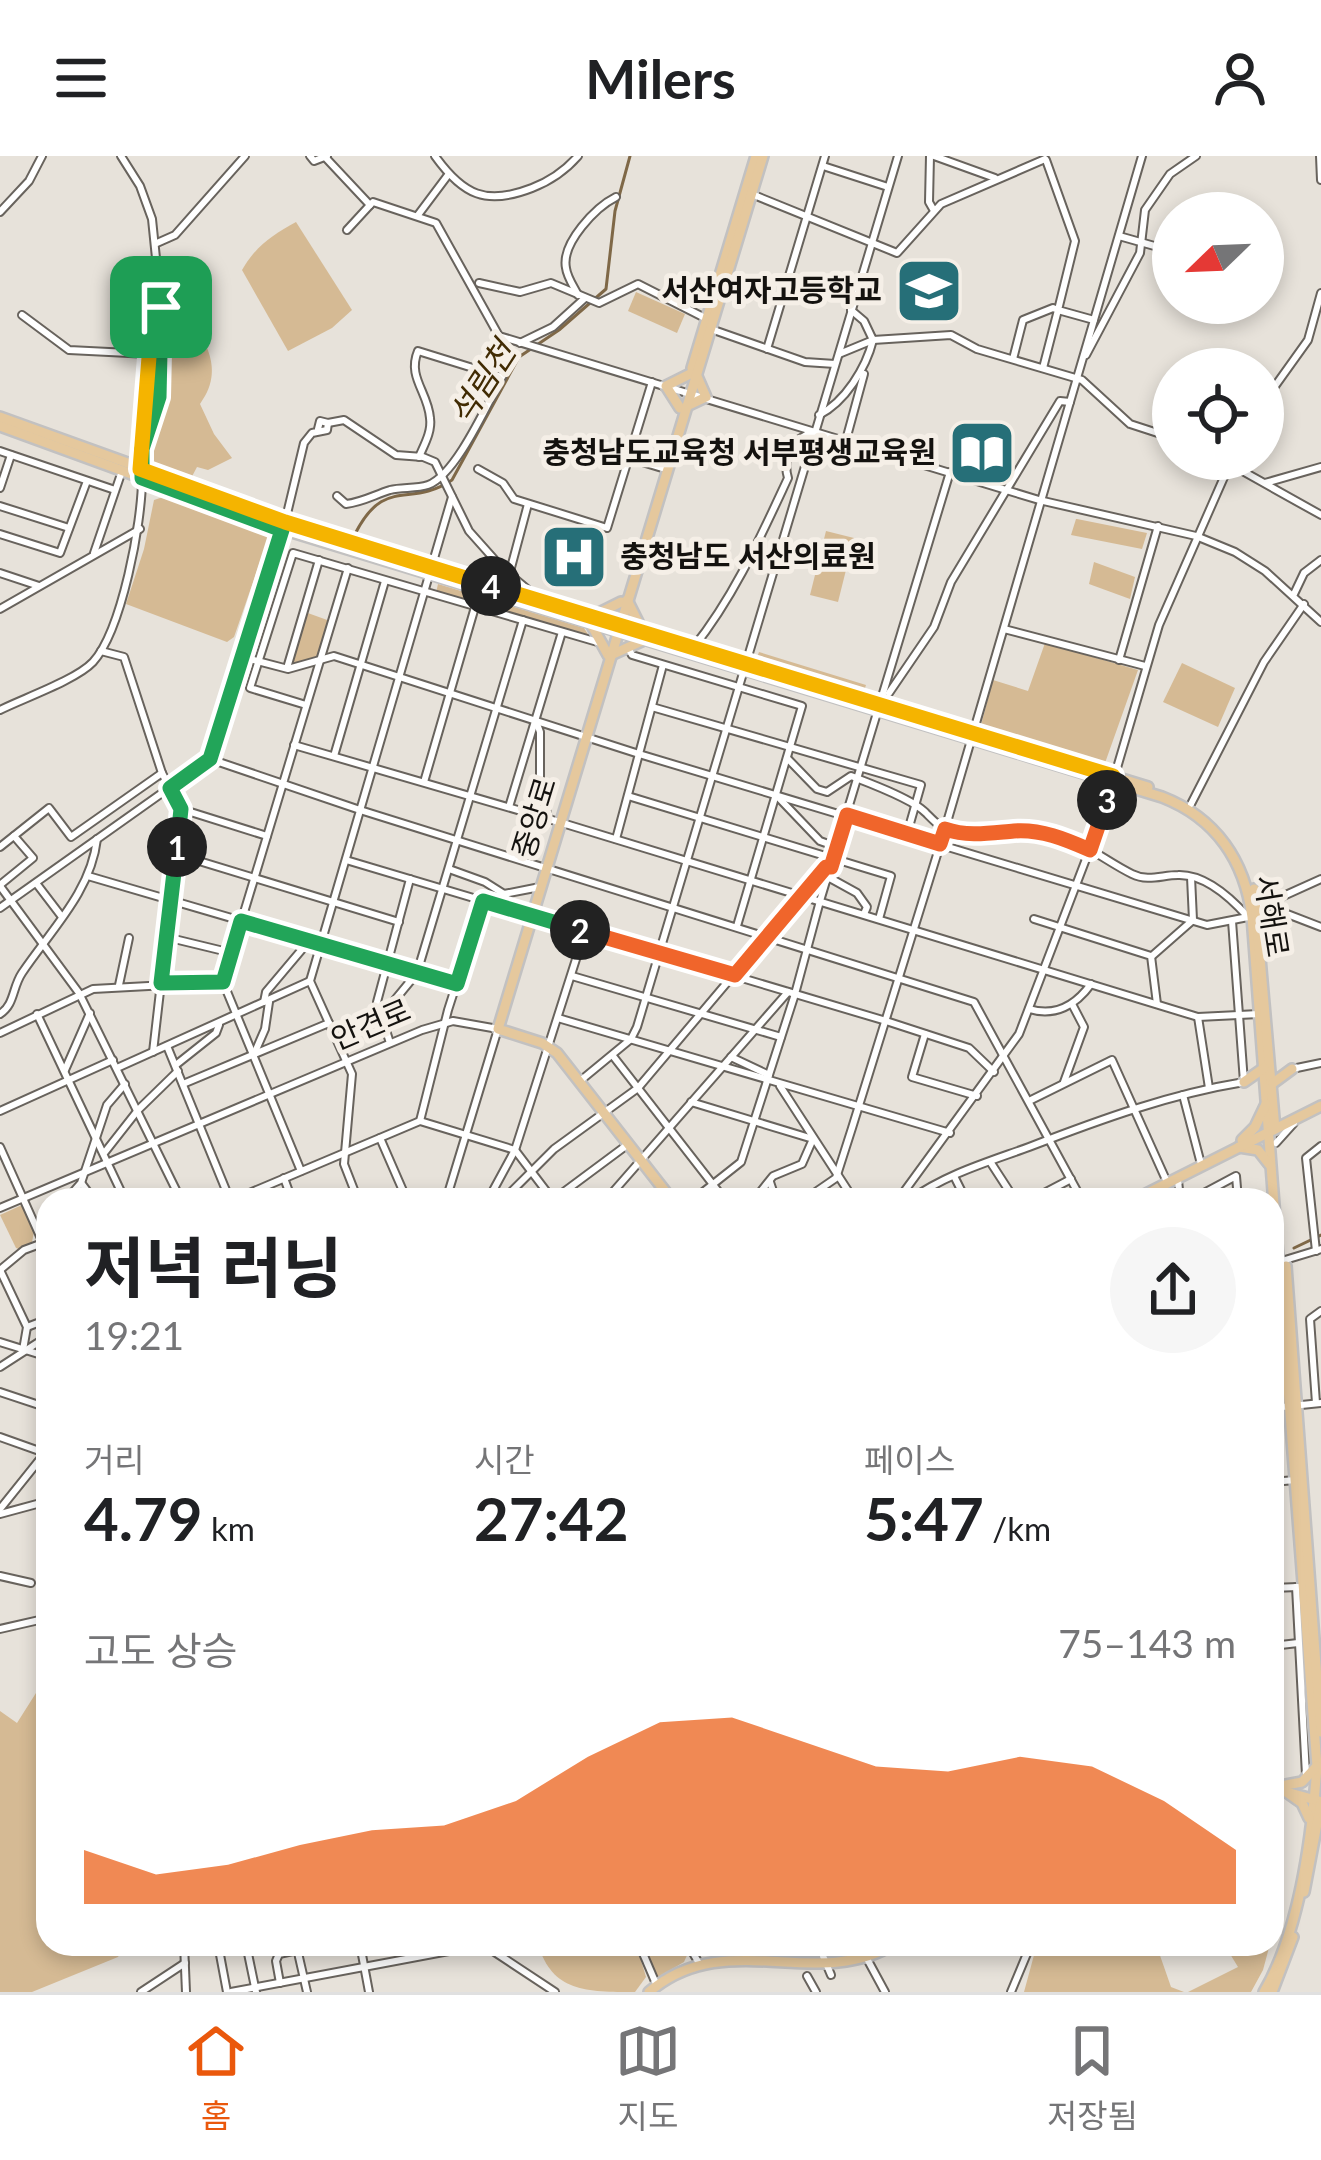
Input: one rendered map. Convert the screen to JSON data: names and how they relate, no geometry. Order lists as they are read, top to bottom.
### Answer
{
  "streets": {
    "main road": ["중앙로", "서해로", "안견로"]
  },
  "crossings": [
    ["중앙로", "서해로"],
    ["중앙로", "안견로"]
  ],
  "water": ["석림천"],
  "places": {
    "school or university": ["서산여자고등학교"],
    "library": ["충청남도교육청 서부평생교육원"],
    "hospital": ["충청남도 서산의료원"]
  },
  "north": "bottom left",
  "page": {
    "header": "Milers",
    "pins": [
      "4",
      "3",
      "1",
      "2"
    ],
    "heading": ["저녁 러닝", "19:21"],
    "stats": [
      ["거리", "4.79 km"],
      ["시간", "27:42"],
      ["페이스", "5:47 /km"]
    ],
    "chart": ["고도 상승", "75–143 m"],
    "tabs": ["홈", "지도", "저장됨"]
  }
}
